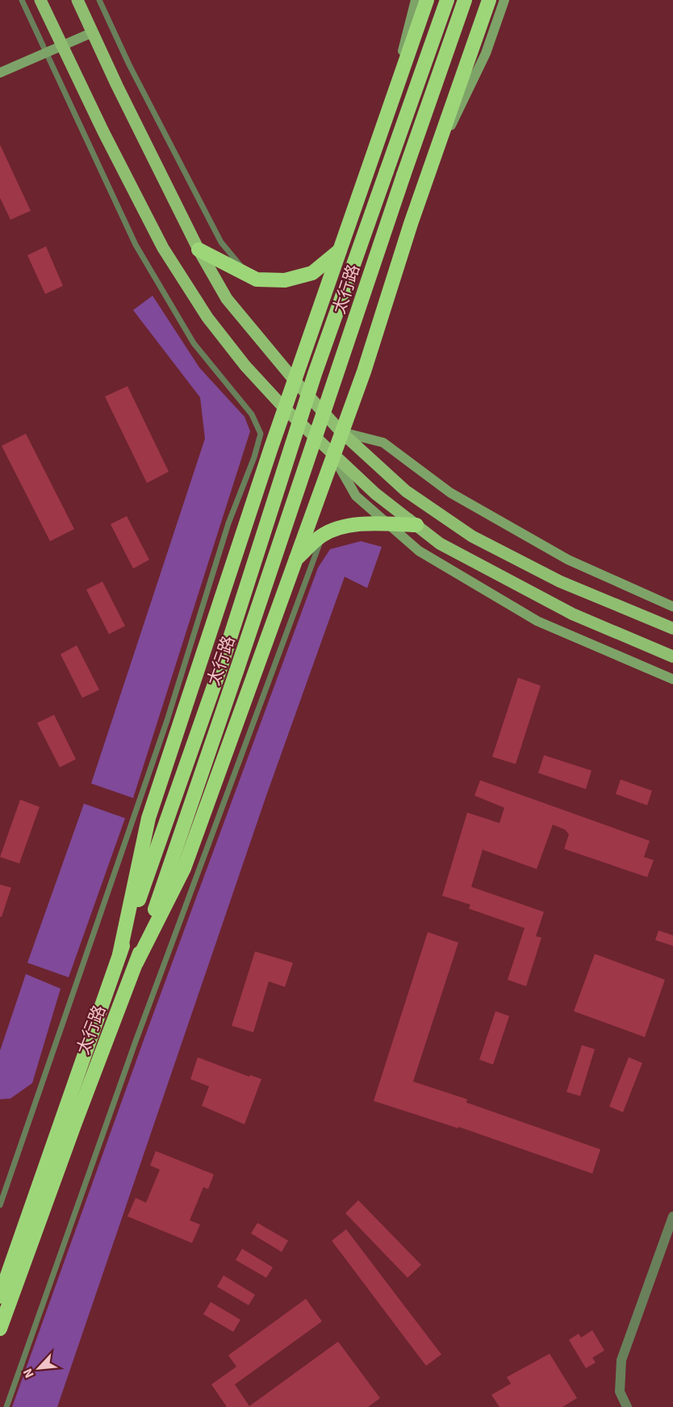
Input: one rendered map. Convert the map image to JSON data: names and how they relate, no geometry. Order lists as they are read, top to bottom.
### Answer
{
  "streets": {
    "highway": ["太行路"]
  },
  "north": "bottom left"
}
